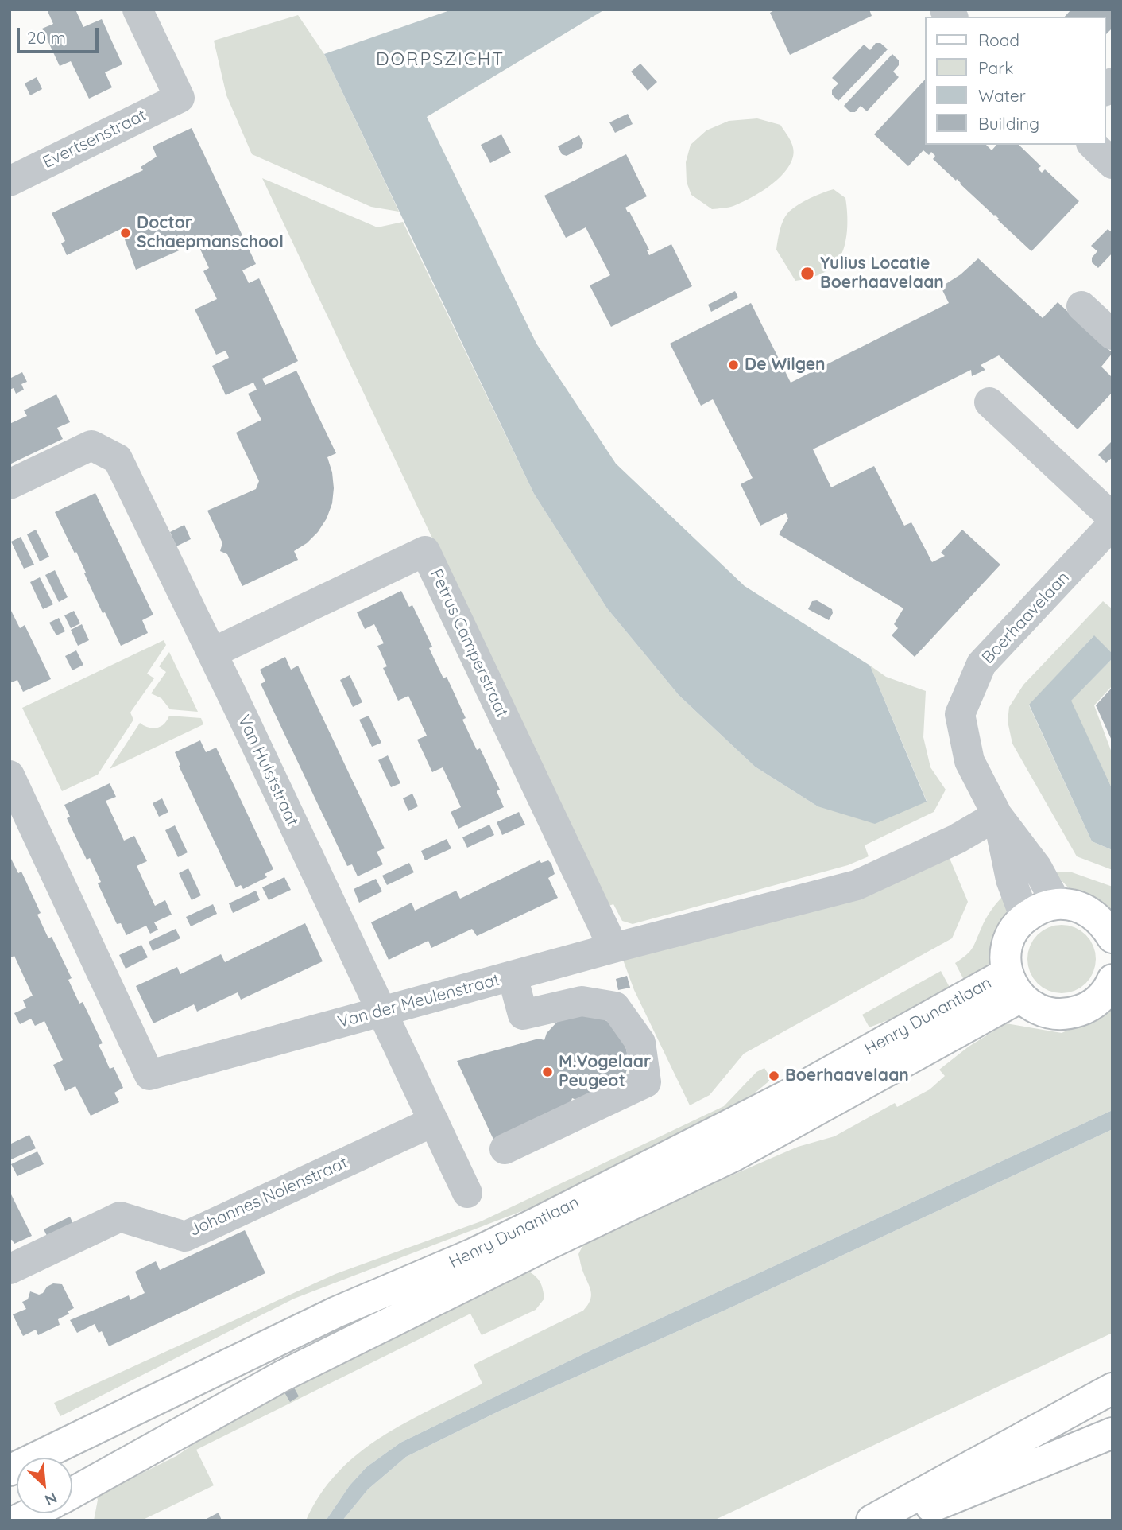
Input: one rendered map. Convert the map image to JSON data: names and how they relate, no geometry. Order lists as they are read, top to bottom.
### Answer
{
  "streets": {
    "main road": ["Henry Dunantlaan"],
    "street": [
      "Evertsenstraat",
      "Boerhaavelaan",
      "Petrus Camperstraat",
      "Van Hulststraat",
      "Van der Meulenstraat",
      "Johannes Nolenstraat"
    ]
  },
  "crossings": [
    ["Boerhaavelaan", "Van der Meulenstraat"],
    ["Petrus Camperstraat", "Van Hulststraat"],
    ["Petrus Camperstraat", "Van der Meulenstraat"],
    ["Van Hulststraat", "Van der Meulenstraat"],
    ["Van Hulststraat", "Johannes Nolenstraat"]
  ],
  "districts": ["DORPSZICHT"],
  "places": [
    "Doctor Schaepmanschool",
    "Yulius Locatie Boerhaavelaan",
    "De Wilgen",
    "M.Vogelaar Peugeot",
    "Boerhaavelaan"
  ],
  "legend": [
    "Road",
    "Park",
    "Water",
    "Building"
  ],
  "scale_bar": "20 m",
  "north": "bottom right"
}
